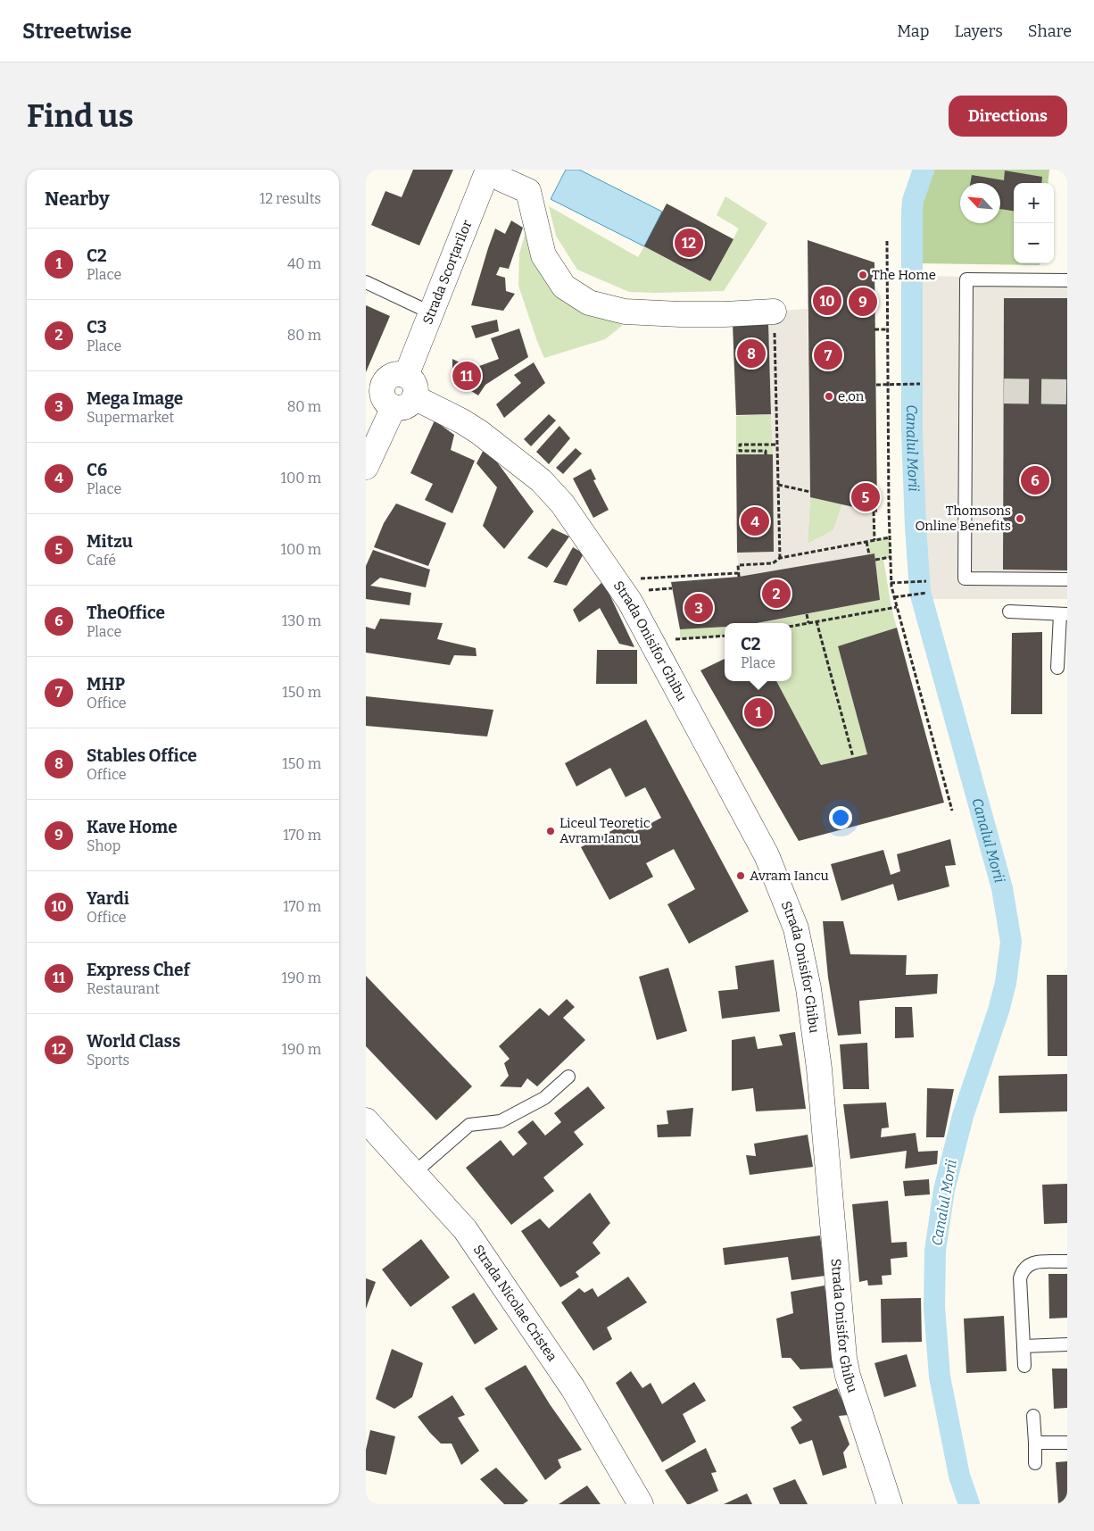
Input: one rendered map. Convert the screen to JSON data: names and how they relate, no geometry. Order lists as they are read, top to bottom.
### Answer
{
  "streets": {
    "street": ["Strada Scorțarilor", "Strada Onisifor Ghibu", "Strada Nicolae Cristea"]
  },
  "crossings": [
    ["Strada Scorțarilor", "Strada Onisifor Ghibu"]
  ],
  "water": ["Canalul Morii"],
  "places": [
    "The Home",
    "e.on",
    "Thomsons Online Benefits",
    "Liceul Teoretic Avram Iancu",
    "Avram Iancu"
  ],
  "north": "top left",
  "page": {
    "header": "Streetwise",
    "nav": ["Map", "Layers", "Share"],
    "buttons": "Directions",
    "title": "Find us",
    "heading": ["Nearby", "12 results"],
    "map_buttons": ["+", "−"],
    "pins": [
      "12",
      "10",
      "9",
      "8",
      "7",
      "11",
      "6",
      "5",
      "4",
      "2",
      "3",
      "1"
    ],
    "list": [
      {
        "mark": "1",
        "name": "C2",
        "note": "Place",
        "value": "40 m"
      },
      {
        "mark": "2",
        "name": "C3",
        "note": "Place",
        "value": "80 m"
      },
      {
        "mark": "3",
        "name": "Mega Image",
        "note": "Supermarket",
        "value": "80 m"
      },
      {
        "mark": "4",
        "name": "C6",
        "note": "Place",
        "value": "100 m"
      },
      {
        "mark": "5",
        "name": "Mitzu",
        "note": "Café",
        "value": "100 m"
      },
      {
        "mark": "6",
        "name": "TheOffice",
        "note": "Place",
        "value": "130 m"
      },
      {
        "mark": "7",
        "name": "MHP",
        "note": "Office",
        "value": "150 m"
      },
      {
        "mark": "8",
        "name": "Stables Office",
        "note": "Office",
        "value": "150 m"
      },
      {
        "mark": "9",
        "name": "Kave Home",
        "note": "Shop",
        "value": "170 m"
      },
      {
        "mark": "10",
        "name": "Yardi",
        "note": "Office",
        "value": "170 m"
      },
      {
        "mark": "11",
        "name": "Express Chef",
        "note": "Restaurant",
        "value": "190 m"
      },
      {
        "mark": "12",
        "name": "World Class",
        "note": "Sports",
        "value": "190 m"
      }
    ],
    "popup": ["C2", "Place"]
  }
}
